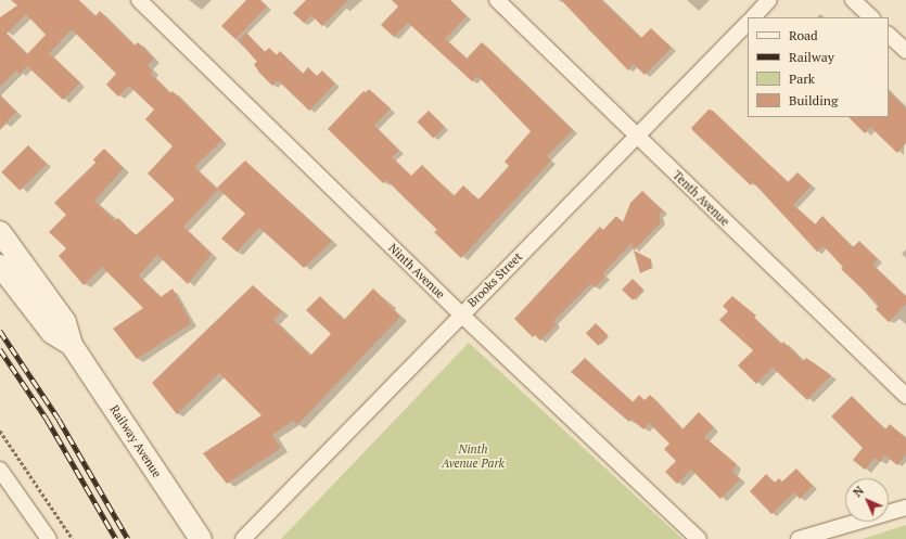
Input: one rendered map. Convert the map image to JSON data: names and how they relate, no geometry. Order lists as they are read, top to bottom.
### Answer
{
  "streets": {
    "main road": ["Railway Avenue"],
    "street": ["Tenth Avenue", "Ninth Avenue", "Brooks Street"]
  },
  "crossings": [
    ["Tenth Avenue", "Brooks Street"],
    ["Ninth Avenue", "Brooks Street"]
  ],
  "parks": ["Ninth Avenue Park"],
  "legend": [
    "Road",
    "Railway",
    "Park",
    "Building"
  ],
  "north": "top left"
}
